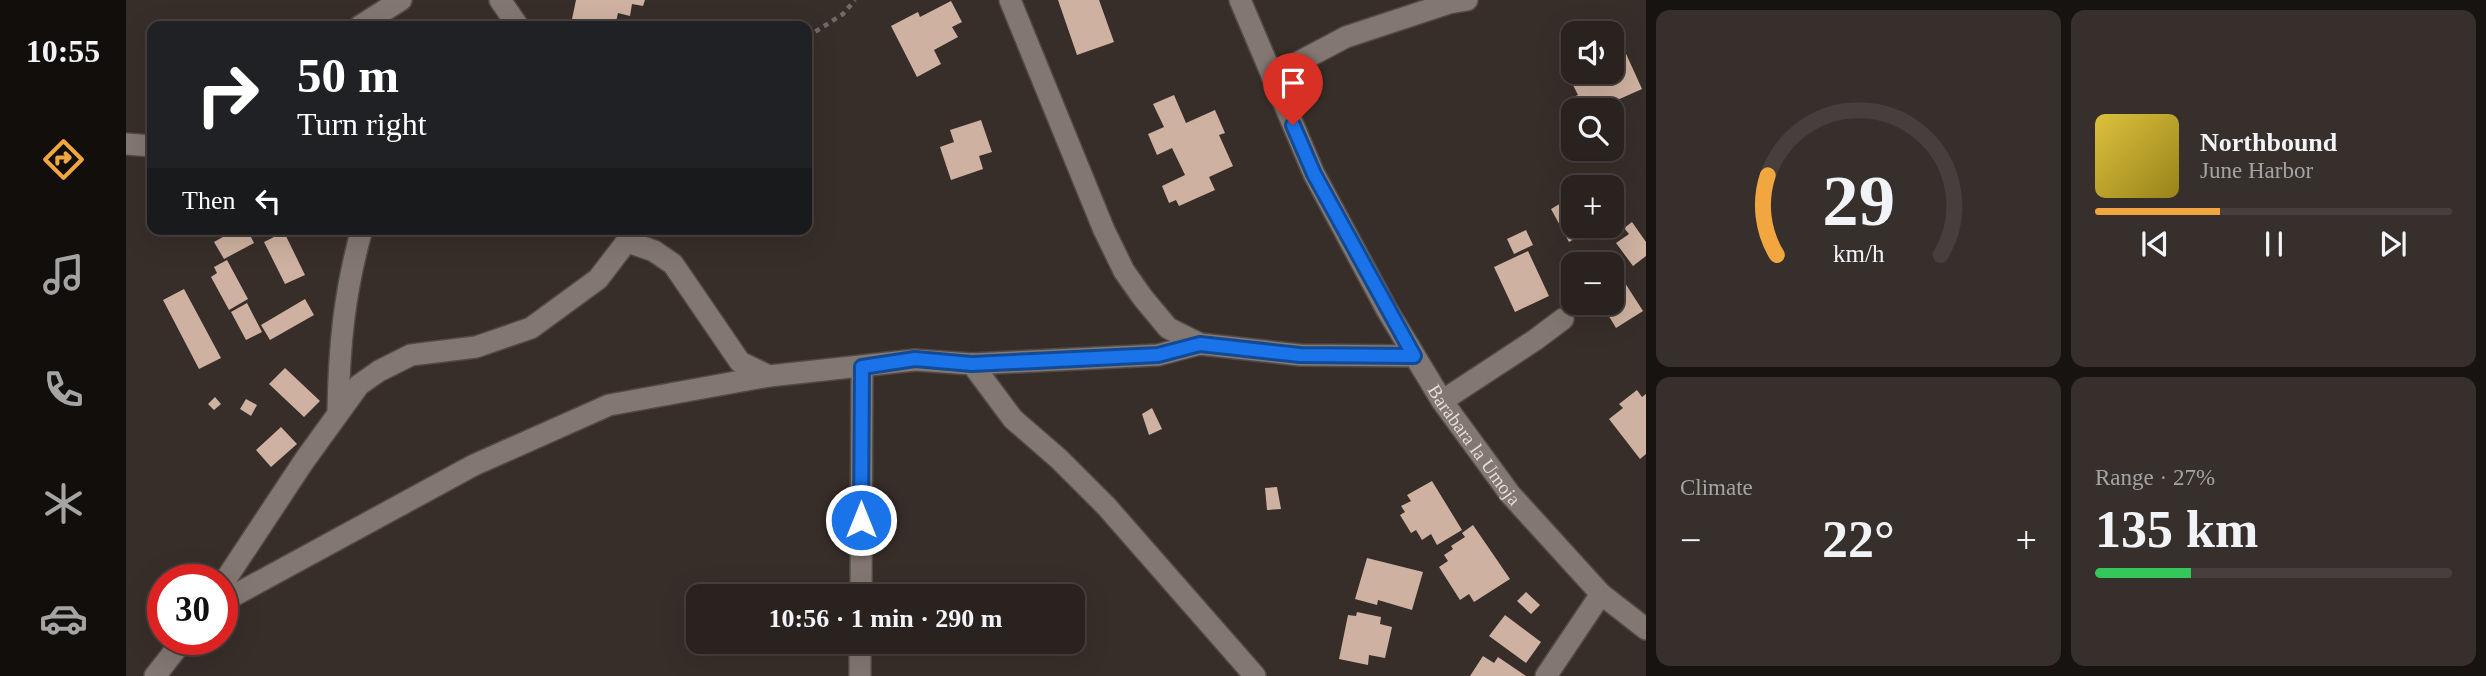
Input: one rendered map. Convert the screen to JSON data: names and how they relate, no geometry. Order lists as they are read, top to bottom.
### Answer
{
  "streets": {
    "street": ["Barabara la Umoja"]
  },
  "page": {
    "tabs": "10:55",
    "map_buttons": ["+", "−"],
    "turn": ["50 m", "Turn right"],
    "song": ["Northbound", "June Harbor"],
    "then": "Then",
    "tile": [
      "Climate",
      ["Range · 27%", "135 km"]
    ],
    "heat": ["−", "22°", "+"],
    "limit": "30",
    "trip": "10:56 · 1 min · 290 m",
    "gauge": ["29", "km/h"]
  }
}
